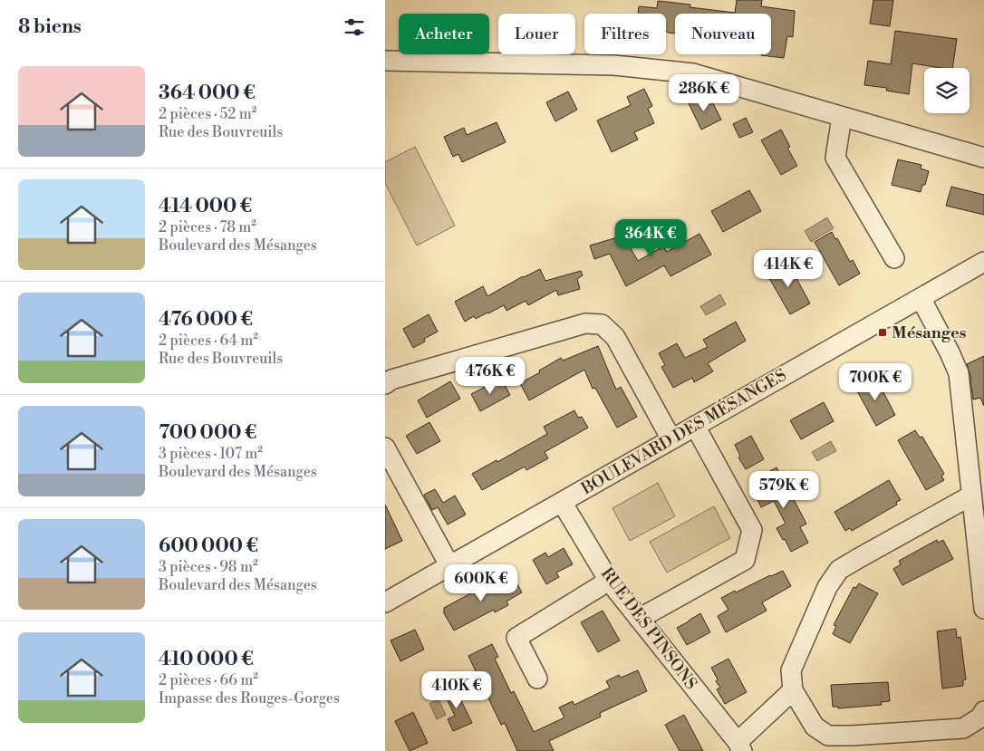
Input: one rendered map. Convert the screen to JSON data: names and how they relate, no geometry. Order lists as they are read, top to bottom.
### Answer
{
  "streets": {
    "street": ["BOULEVARD DES MÉSANGES", "RUE DES PINSONS"]
  },
  "crossings": [
    ["BOULEVARD DES MÉSANGES", "RUE DES PINSONS"]
  ],
  "places": {
    "transit": ["Mésanges"]
  },
  "page": {
    "heading": "8 biens",
    "chip": [
      "Acheter",
      "Louer",
      "Filtres",
      "Nouveau"
    ],
    "list": [
      {
        "name": "364 000 €",
        "note": "2 pièces · 52 m² · Rue des Bouvreuils"
      },
      {
        "name": "414 000 €",
        "note": "2 pièces · 78 m² · Boulevard des Mésanges"
      },
      {
        "name": "476 000 €",
        "note": "2 pièces · 64 m² · Rue des Bouvreuils"
      },
      {
        "name": "700 000 €",
        "note": "3 pièces · 107 m² · Boulevard des Mésanges"
      },
      {
        "name": "600 000 €",
        "note": "3 pièces · 98 m² · Boulevard des Mésanges"
      },
      {
        "name": "410 000 €",
        "note": "2 pièces · 66 m² · Impasse des Rouges-Gorges"
      }
    ],
    "price": [
      "286K €",
      "364K €",
      "414K €",
      "476K €",
      "700K €",
      "579K €",
      "600K €",
      "410K €"
    ]
  }
}
